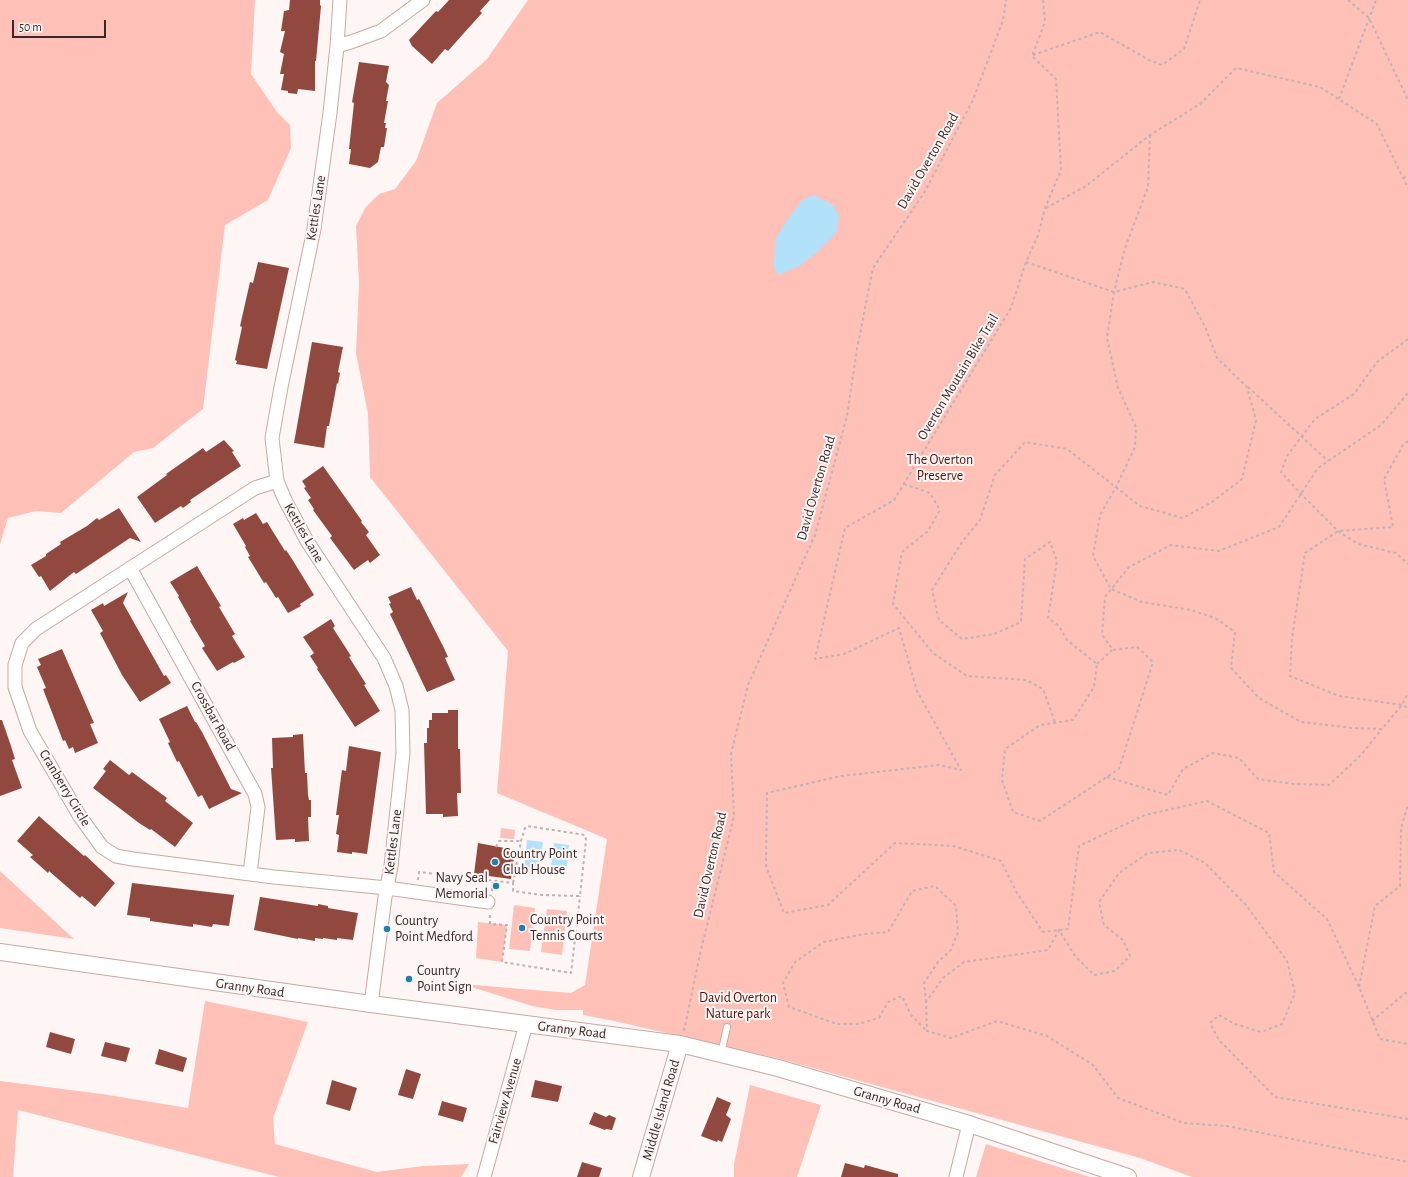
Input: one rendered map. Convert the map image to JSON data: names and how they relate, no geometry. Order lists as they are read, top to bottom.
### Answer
{
  "streets": {
    "street": [
      "Kettles Lane",
      "Crossbar Road",
      "Cranberry Circle",
      "Granny Road",
      "Fairview Avenue",
      "Middle Island Road"
    ],
    "path": ["David Overton Road", "Overton Moutain Bike Trail"]
  },
  "crossings": [
    ["David Overton Road", "Granny Road"],
    ["David Overton Road", "Middle Island Road"],
    ["Kettles Lane", "Cranberry Circle"],
    ["Kettles Lane", "Granny Road"],
    ["Crossbar Road", "Cranberry Circle"],
    ["Granny Road", "Fairview Avenue"],
    ["Granny Road", "Middle Island Road"]
  ],
  "parks": ["The Overton Preserve", "David Overton Nature park"],
  "places": [
    "Country Point Club House",
    "Navy Seal Memorial",
    "Country Point Tennis Courts",
    "Country Point Medford",
    "Country Point Sign"
  ],
  "scale_bar": "50 m"
}
